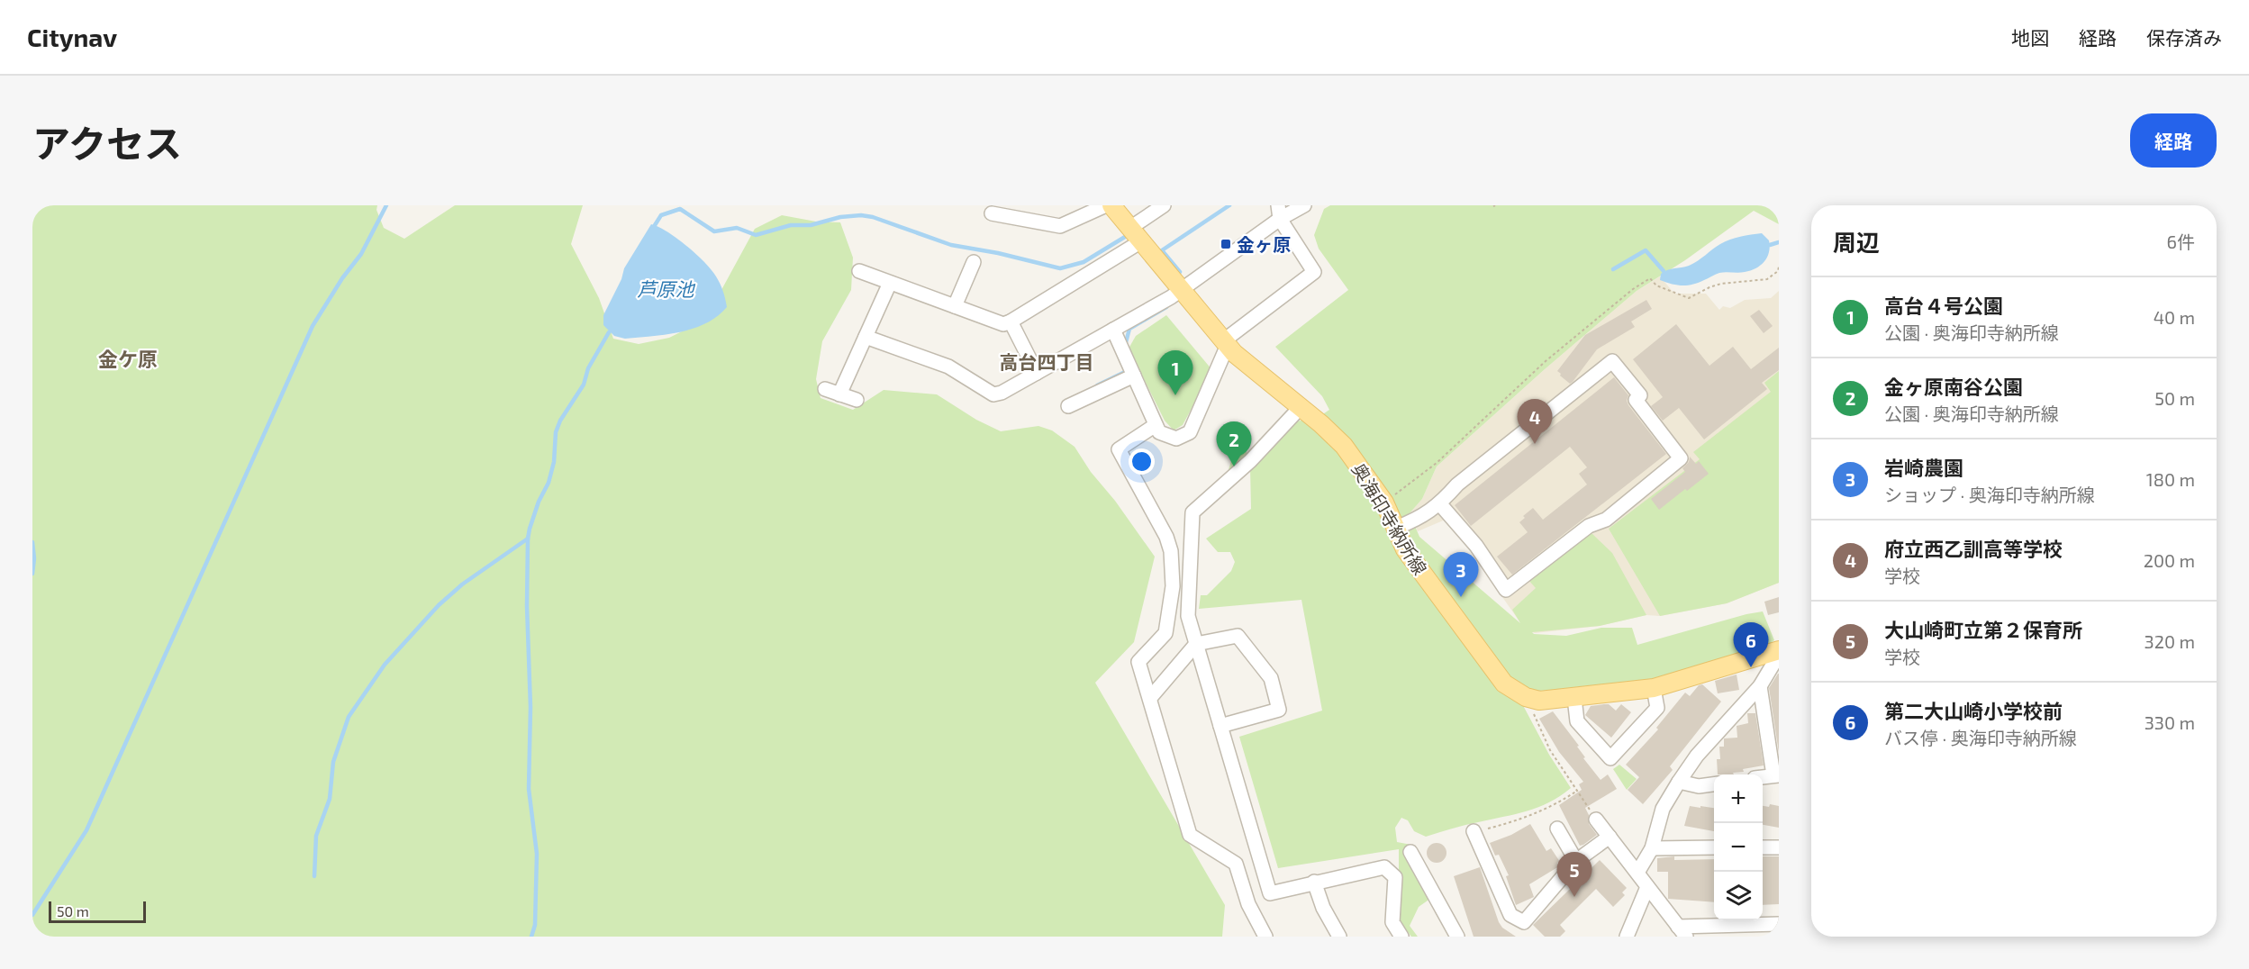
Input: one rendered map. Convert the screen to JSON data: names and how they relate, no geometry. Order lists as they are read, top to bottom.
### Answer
{
  "streets": {
    "main road": ["奥海印寺納所線"]
  },
  "districts": ["金ケ原", "高台四丁目"],
  "water": ["芦原池"],
  "places": {
    "transit": ["金ヶ原"]
  },
  "scale_bar": "50 m",
  "page": {
    "header": "Citynav",
    "nav": ["地図", "経路", "保存済み"],
    "title": "アクセス",
    "buttons": "経路",
    "heading": ["周辺", "6件"],
    "list": [
      {
        "mark": "1",
        "name": "高台４号公園",
        "note": "公園 · 奥海印寺納所線",
        "value": "40 m"
      },
      {
        "mark": "2",
        "name": "金ヶ原南谷公園",
        "note": "公園 · 奥海印寺納所線",
        "value": "50 m"
      },
      {
        "mark": "3",
        "name": "岩崎農園",
        "note": "ショップ · 奥海印寺納所線",
        "value": "180 m"
      },
      {
        "mark": "4",
        "name": "府立西乙訓高等学校",
        "note": "学校",
        "value": "200 m"
      },
      {
        "mark": "5",
        "name": "大山崎町立第２保育所",
        "note": "学校",
        "value": "320 m"
      },
      {
        "mark": "6",
        "name": "第二大山崎小学校前",
        "note": "バス停 · 奥海印寺納所線",
        "value": "330 m"
      }
    ],
    "pins": [
      "1",
      "4",
      "2",
      "3",
      "6",
      "5"
    ],
    "map_buttons": ["+", "−"],
    "scale": "50 m"
  }
}
